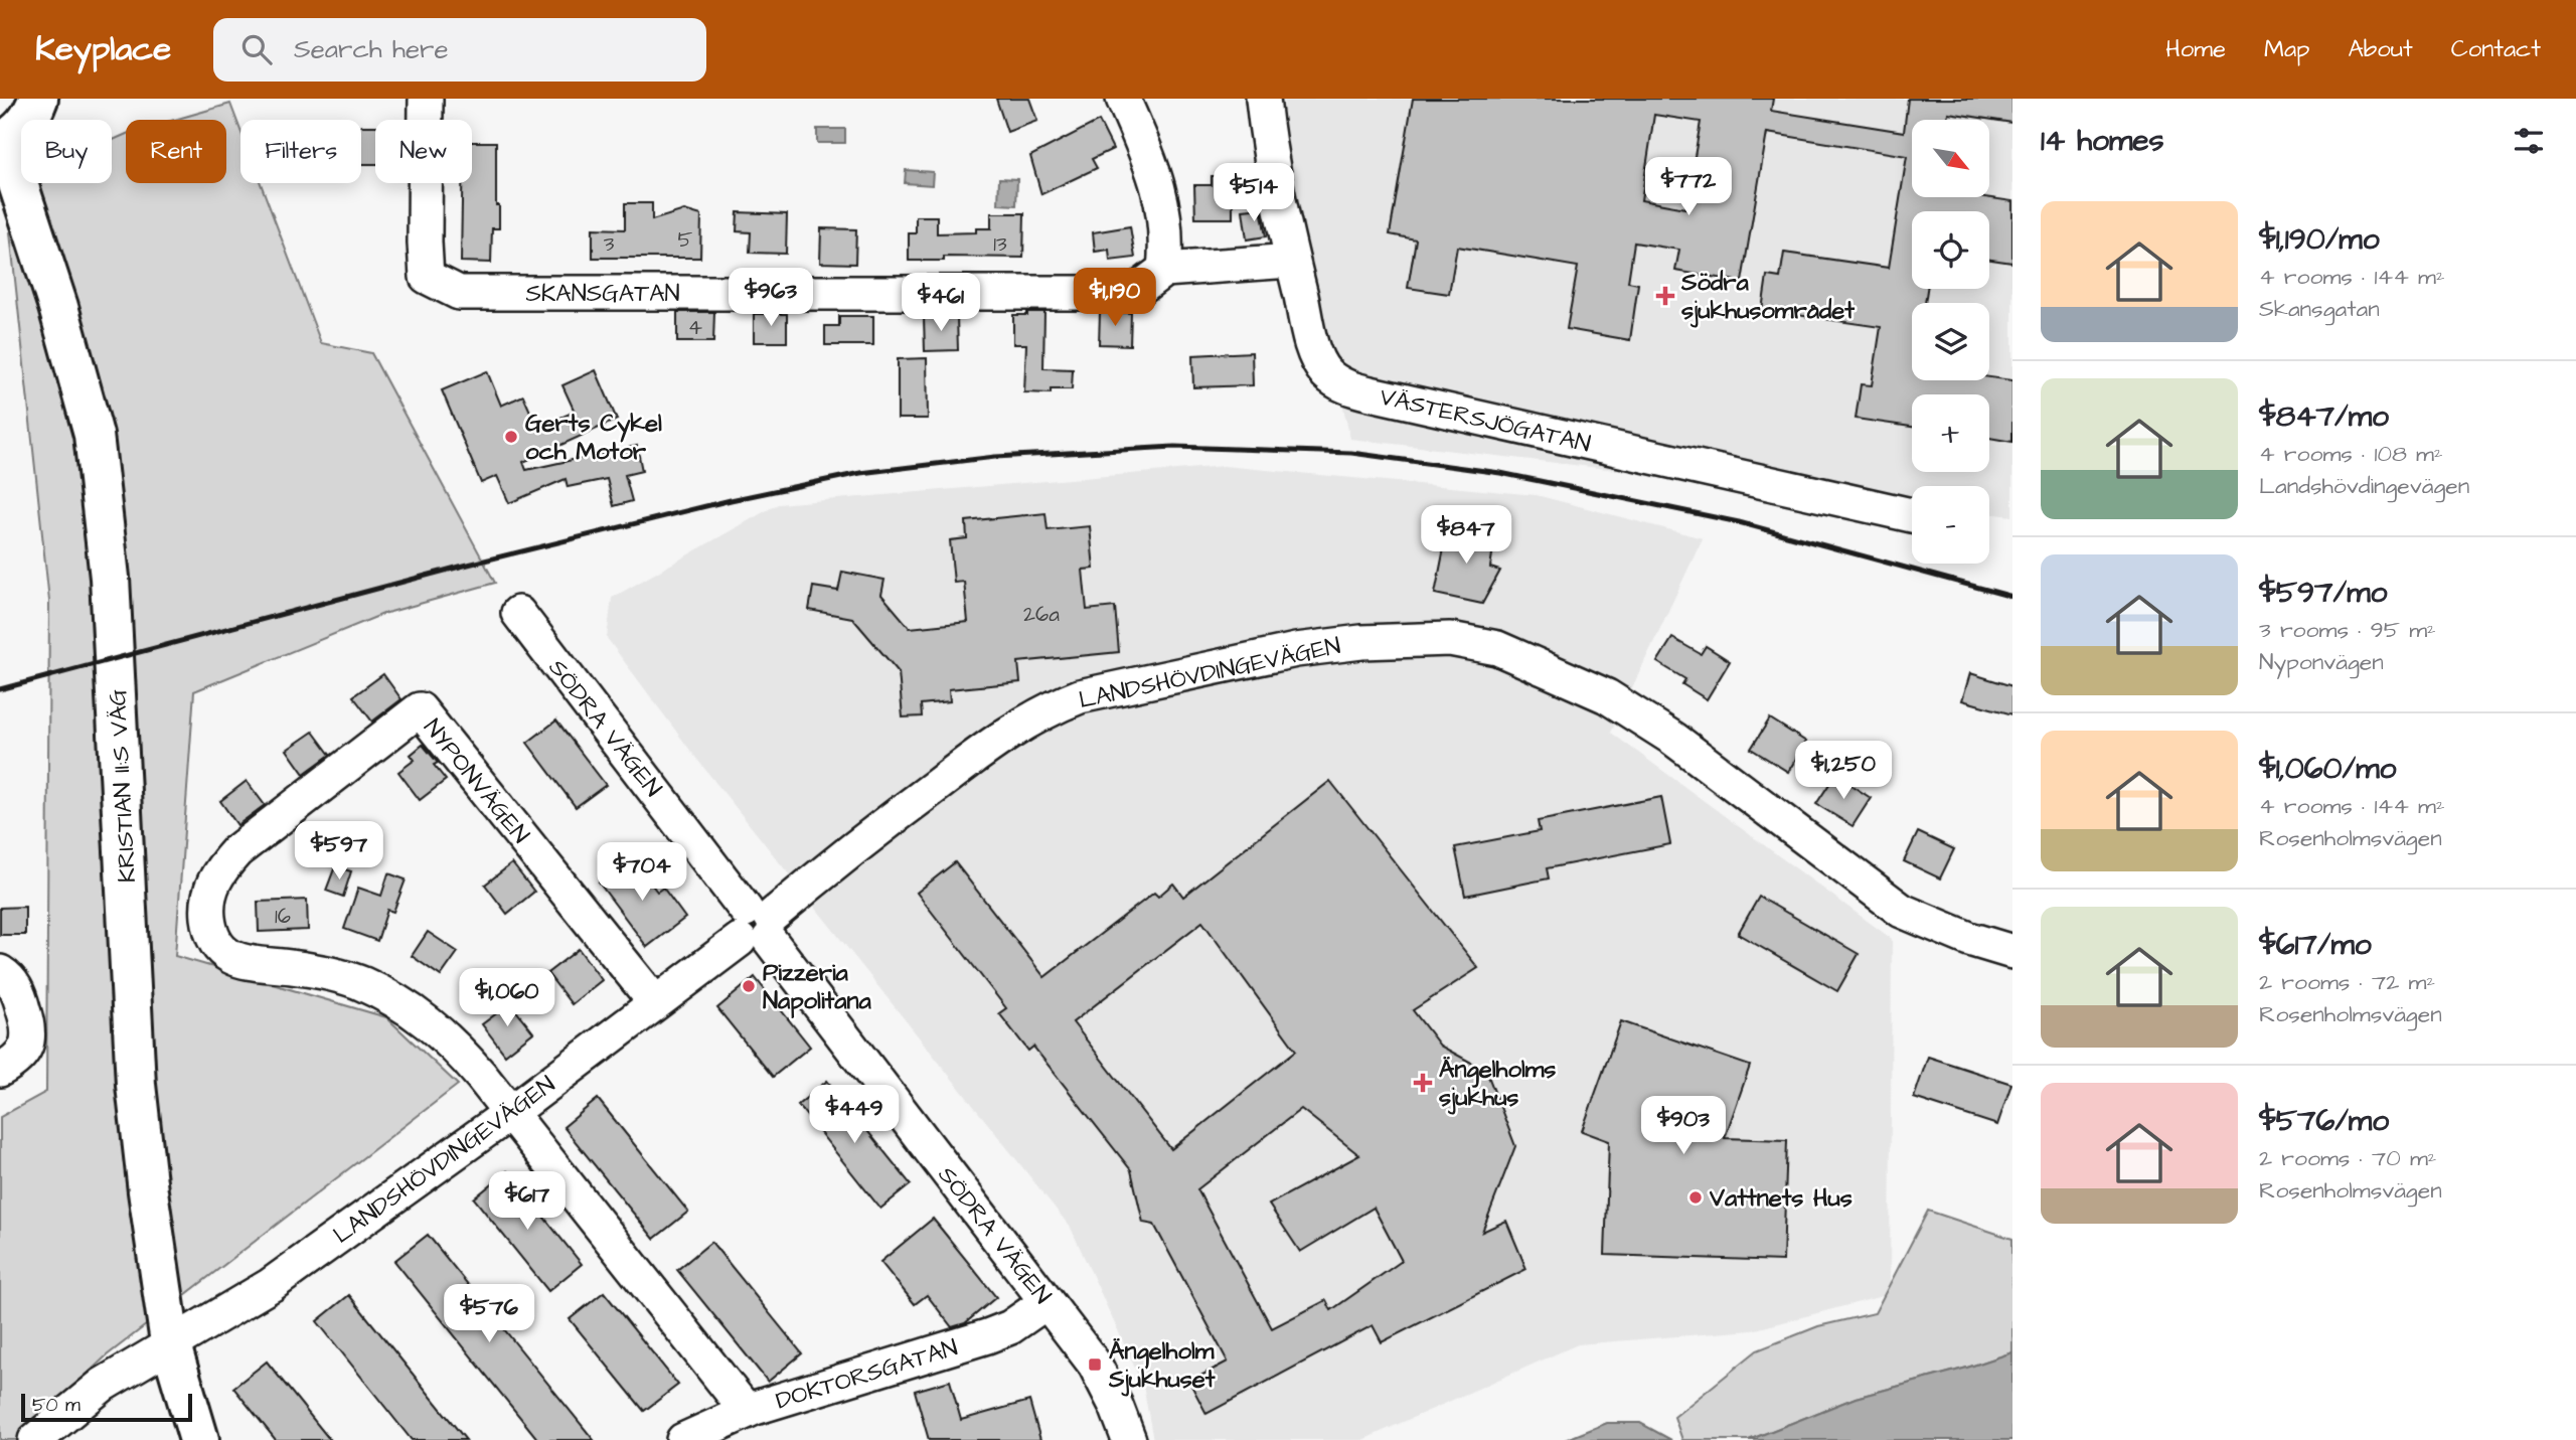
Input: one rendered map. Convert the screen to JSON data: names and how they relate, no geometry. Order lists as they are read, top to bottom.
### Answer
{
  "streets": {
    "main road": ["KRISTIAN II:S VÄG"],
    "street": [
      "SKANSGATAN",
      "VÄSTERSJÖGATAN",
      "LANDSHÖVDINGEVÄGEN",
      "SÖDRA VÄGEN",
      "NYPONVÄGEN",
      "DOKTORSGATAN"
    ]
  },
  "crossings": [
    ["LANDSHÖVDINGEVÄGEN", "SÖDRA VÄGEN"],
    ["LANDSHÖVDINGEVÄGEN", "NYPONVÄGEN"],
    ["LANDSHÖVDINGEVÄGEN", "KRISTIAN II:S VÄG"],
    ["SÖDRA VÄGEN", "DOKTORSGATAN"]
  ],
  "places": {
    "health": ["Södra sjukhusområdet", "Ängelholms sjukhus"],
    "other": ["Gerts Cykel och Motor", "Pizzeria Napolitana", "Vattnets Hus"],
    "transit": ["Ängelholm Sjukhuset"]
  },
  "house_numbers": [
    "5",
    "3",
    "13",
    "4",
    "26a",
    "16"
  ],
  "scale_bar": "50 m",
  "north": "bottom right",
  "page": {
    "header": "Keyplace",
    "search": "Search here",
    "nav": [
      "Home",
      "Map",
      "About",
      "Contact"
    ],
    "heading": "14 homes",
    "map_buttons": ["+", "−"],
    "chip": [
      "Buy",
      "Rent",
      "Filters",
      "New"
    ],
    "price": [
      "$772",
      "$514",
      "$963",
      "$1,190",
      "$461",
      "$847",
      "$1,250",
      "$597",
      "$704",
      "$1,060",
      "$449",
      "$903",
      "$617",
      "$576"
    ],
    "list": [
      {
        "name": "$1,190/mo",
        "note": "4 rooms · 144 m² · Skansgatan"
      },
      {
        "name": "$847/mo",
        "note": "4 rooms · 108 m² · Landshövdingevägen"
      },
      {
        "name": "$597/mo",
        "note": "3 rooms · 95 m² · Nyponvägen"
      },
      {
        "name": "$1,060/mo",
        "note": "4 rooms · 144 m² · Rosenholmsvägen"
      },
      {
        "name": "$617/mo",
        "note": "2 rooms · 72 m² · Rosenholmsvägen"
      },
      {
        "name": "$576/mo",
        "note": "2 rooms · 70 m² · Rosenholmsvägen"
      }
    ],
    "scale": "50 m"
  }
}
